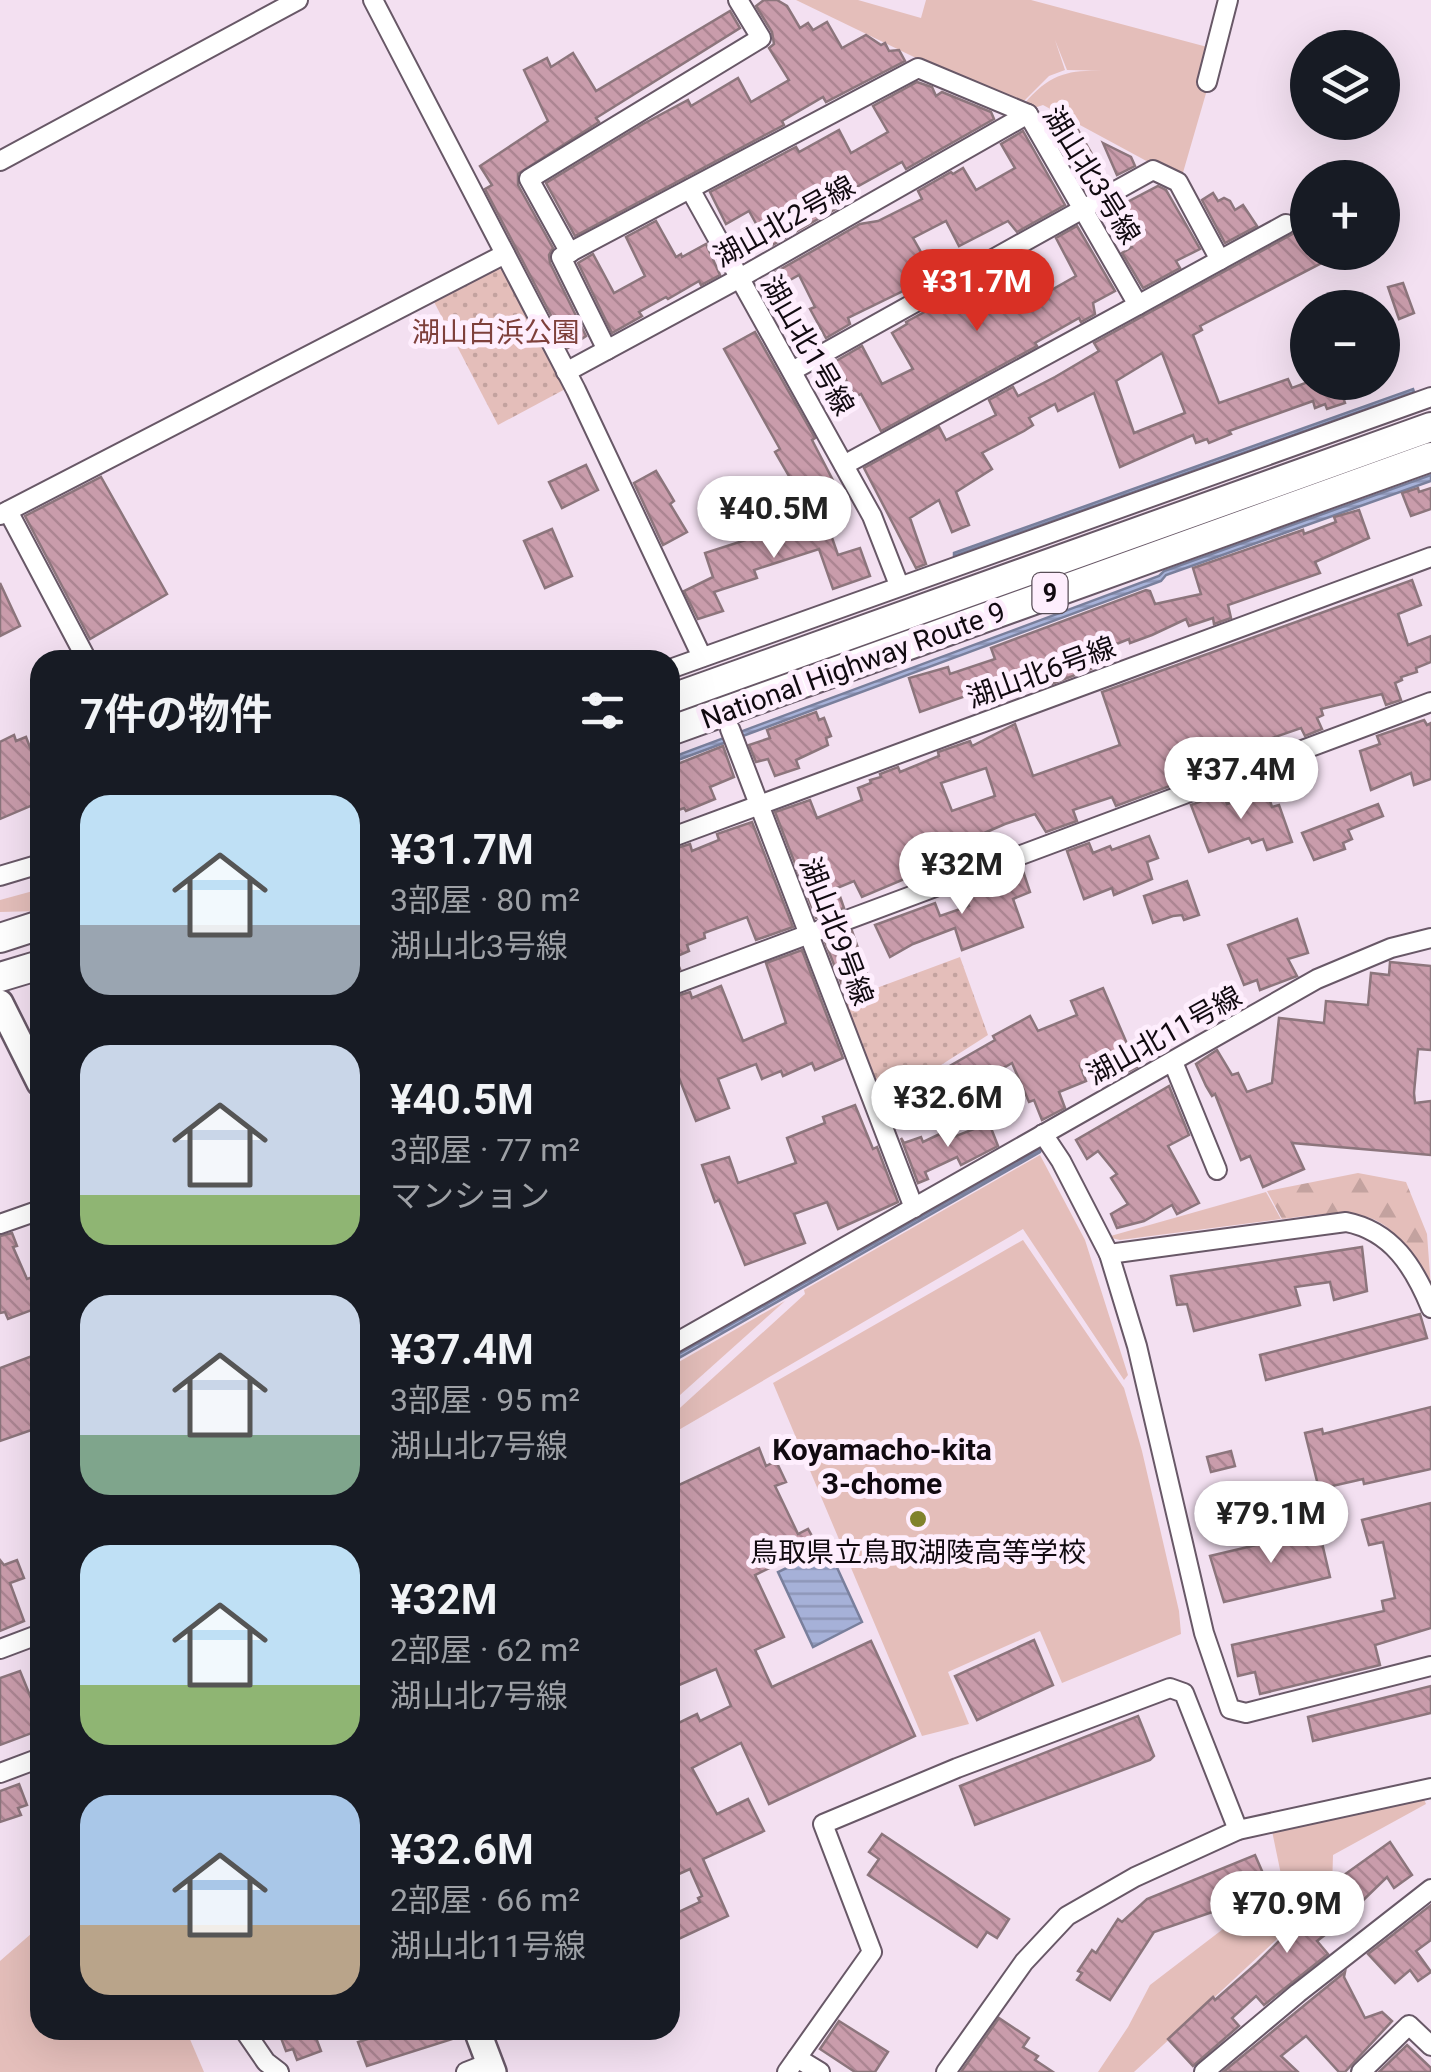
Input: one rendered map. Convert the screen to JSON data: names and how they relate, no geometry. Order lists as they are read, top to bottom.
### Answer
{
  "streets": {
    "highway": ["9", "National Highway Route 9"],
    "street": [
      "湖山北3号線",
      "湖山北2号線",
      "湖山北1号線",
      "湖山北6号線",
      "湖山北9号線",
      "湖山北11号線"
    ]
  },
  "crossings": [
    ["湖山北3号線", "湖山北2号線"],
    ["湖山北3号線", "湖山北1号線"],
    ["湖山北2号線", "湖山北1号線"],
    ["湖山北6号線", "湖山北9号線"],
    ["湖山北9号線", "湖山北11号線"]
  ],
  "districts": ["Koyamacho-kita 3-chome"],
  "parks": ["湖山白浜公園"],
  "places": ["鳥取県立鳥取湖陵高等学校"],
  "page": {
    "map_buttons": ["+", "−"],
    "price": [
      "¥31.7M",
      "¥40.5M",
      "¥37.4M",
      "¥32M",
      "¥32.6M",
      "¥79.1M",
      "¥70.9M"
    ],
    "heading": "7件の物件",
    "list": [
      {
        "name": "¥31.7M",
        "note": "3部屋 · 80 m² · 湖山北3号線"
      },
      {
        "name": "¥40.5M",
        "note": "3部屋 · 77 m² · マンション"
      },
      {
        "name": "¥37.4M",
        "note": "3部屋 · 95 m² · 湖山北7号線"
      },
      {
        "name": "¥32M",
        "note": "2部屋 · 62 m² · 湖山北7号線"
      },
      {
        "name": "¥32.6M",
        "note": "2部屋 · 66 m² · 湖山北11号線"
      }
    ]
  }
}
